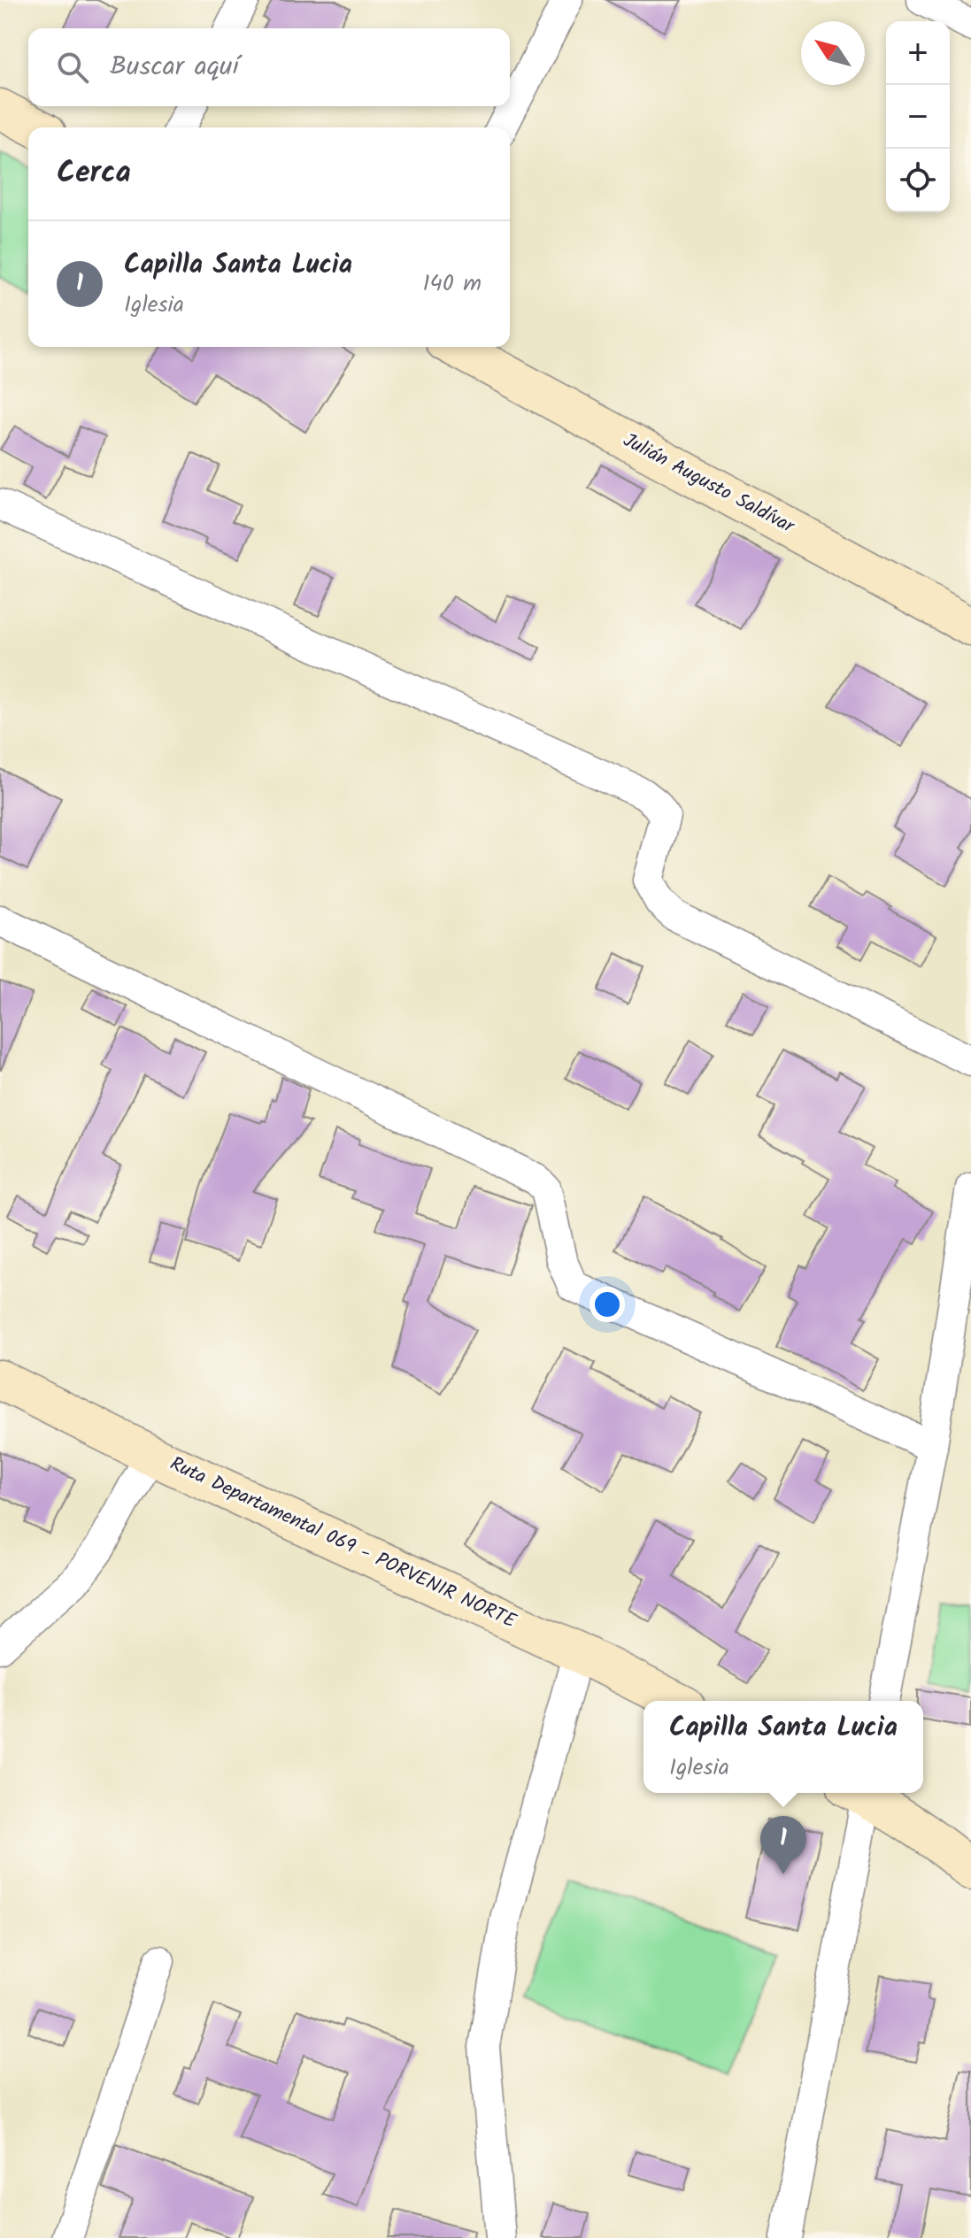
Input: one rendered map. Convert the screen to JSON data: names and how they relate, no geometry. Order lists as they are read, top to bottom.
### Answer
{
  "streets": {
    "main road": ["Julián Augusto Saldívar", "Ruta Departamental 069 - PORVENIR NORTE"]
  },
  "north": "top left",
  "page": {
    "map_buttons": ["+", "−"],
    "search": "Buscar aquí",
    "heading": "Cerca",
    "list": [
      {
        "mark": "1",
        "name": "Capilla Santa Lucia",
        "note": "Iglesia",
        "value": "140 m"
      }
    ],
    "popup": ["Capilla Santa Lucia", "Iglesia"],
    "pins": "1"
  }
}
